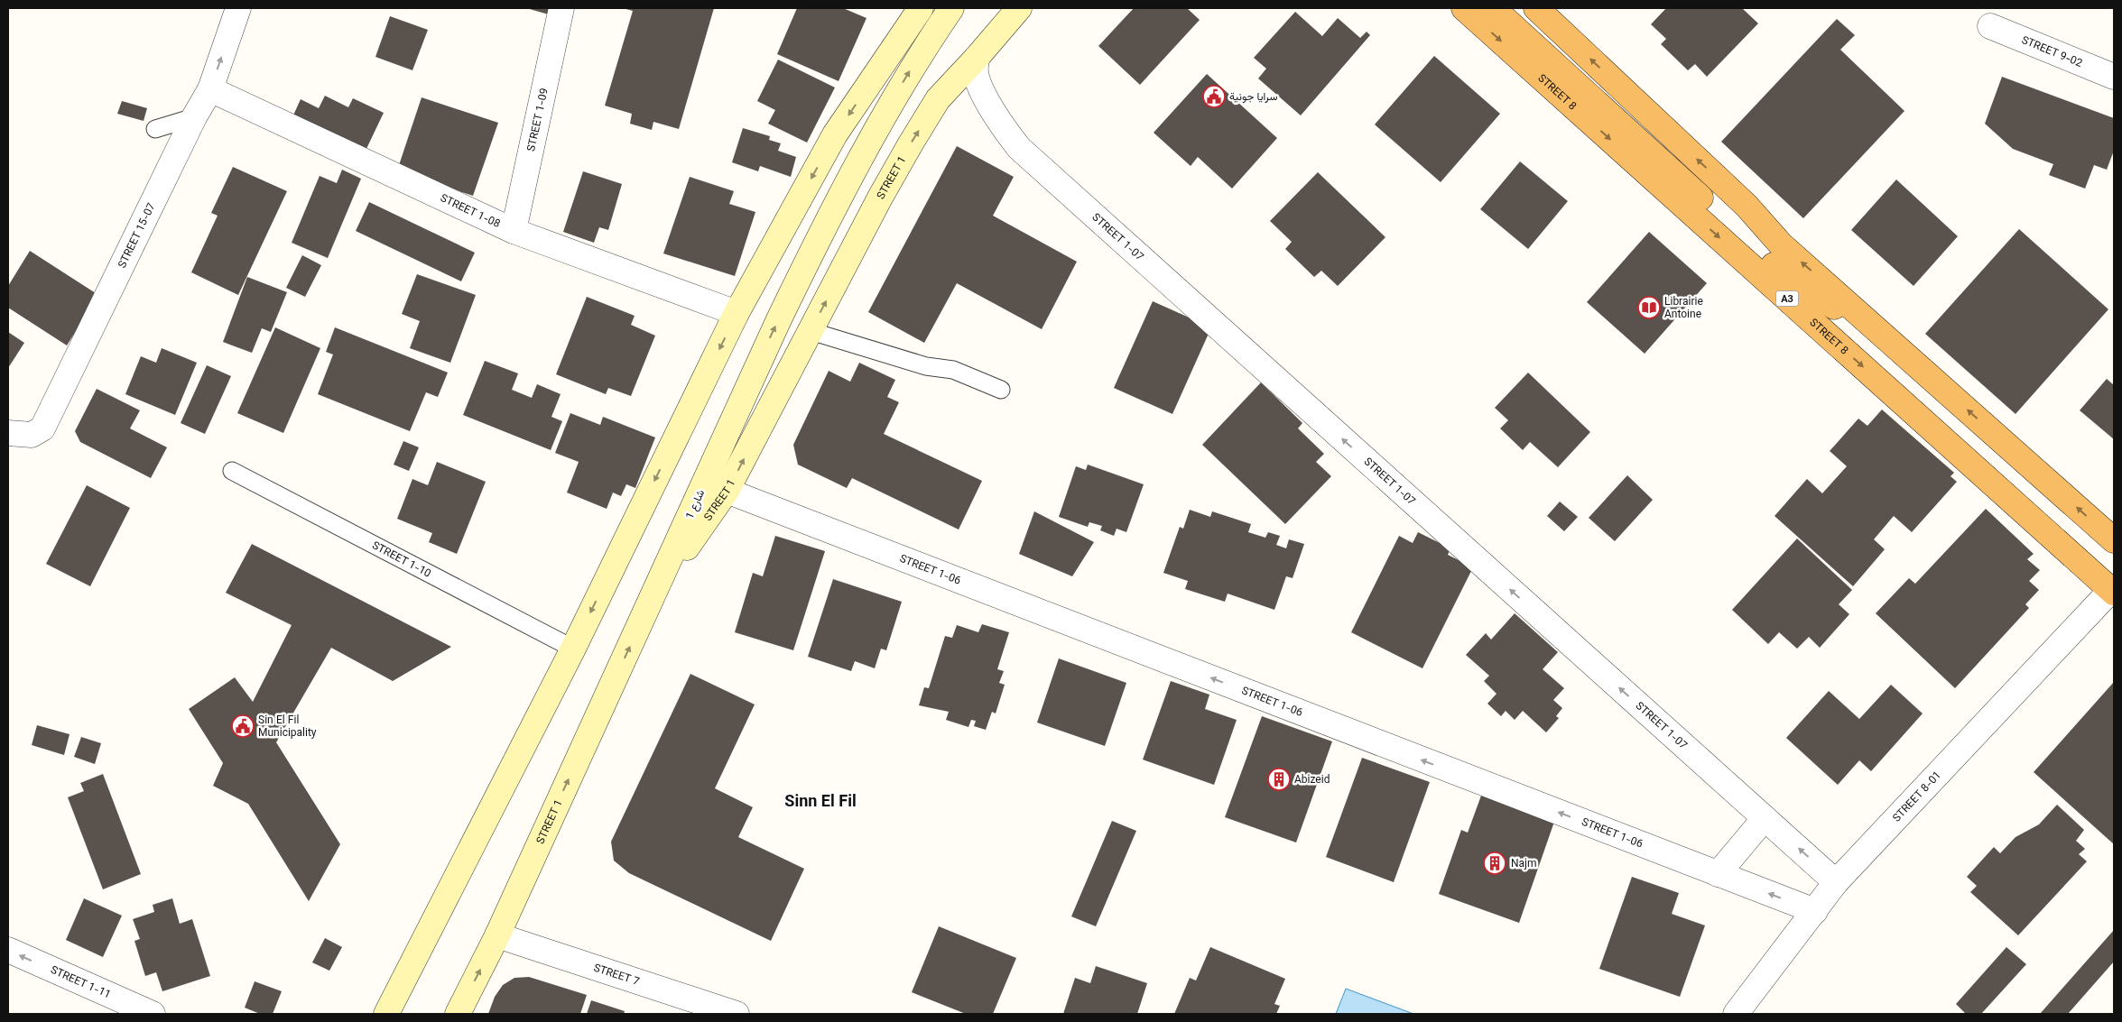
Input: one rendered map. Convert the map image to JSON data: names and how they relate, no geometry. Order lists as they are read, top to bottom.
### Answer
{
  "streets": {
    "highway": ["STREET 8", "A3"],
    "main road": ["STREET 1", "شارع 1"],
    "street": [
      "STREET 9-02",
      "STREET 1-09",
      "STREET 1-08",
      "STREET 15-07",
      "STREET 1-07",
      "STREET 1-06",
      "STREET 8-01",
      "STREET 7",
      "STREET 1-11"
    ],
    "lane": ["STREET 1-10"]
  },
  "crossings": [
    ["STREET 8", "STREET 8-01"],
    ["STREET 1-09", "STREET 1-08"],
    ["STREET 1", "STREET 1-07"],
    ["STREET 1", "شارع 1"],
    ["STREET 1", "STREET 1-06"],
    ["STREET 1", "STREET 7"],
    ["STREET 1-08", "STREET 15-07"],
    ["STREET 1-07", "STREET 8-01"],
    ["STREET 1-06", "STREET 8-01"]
  ],
  "one_way": ["STREET 1-07", "STREET 1-06", "STREET 1-11"],
  "districts": ["Sinn El Fil"],
  "places": {
    "public building": ["سرايا جونية", "Sin El Fil Municipality"],
    "library": ["Librairie Antoine"],
    "building": ["Abizeid", "Najm"]
  }
}
